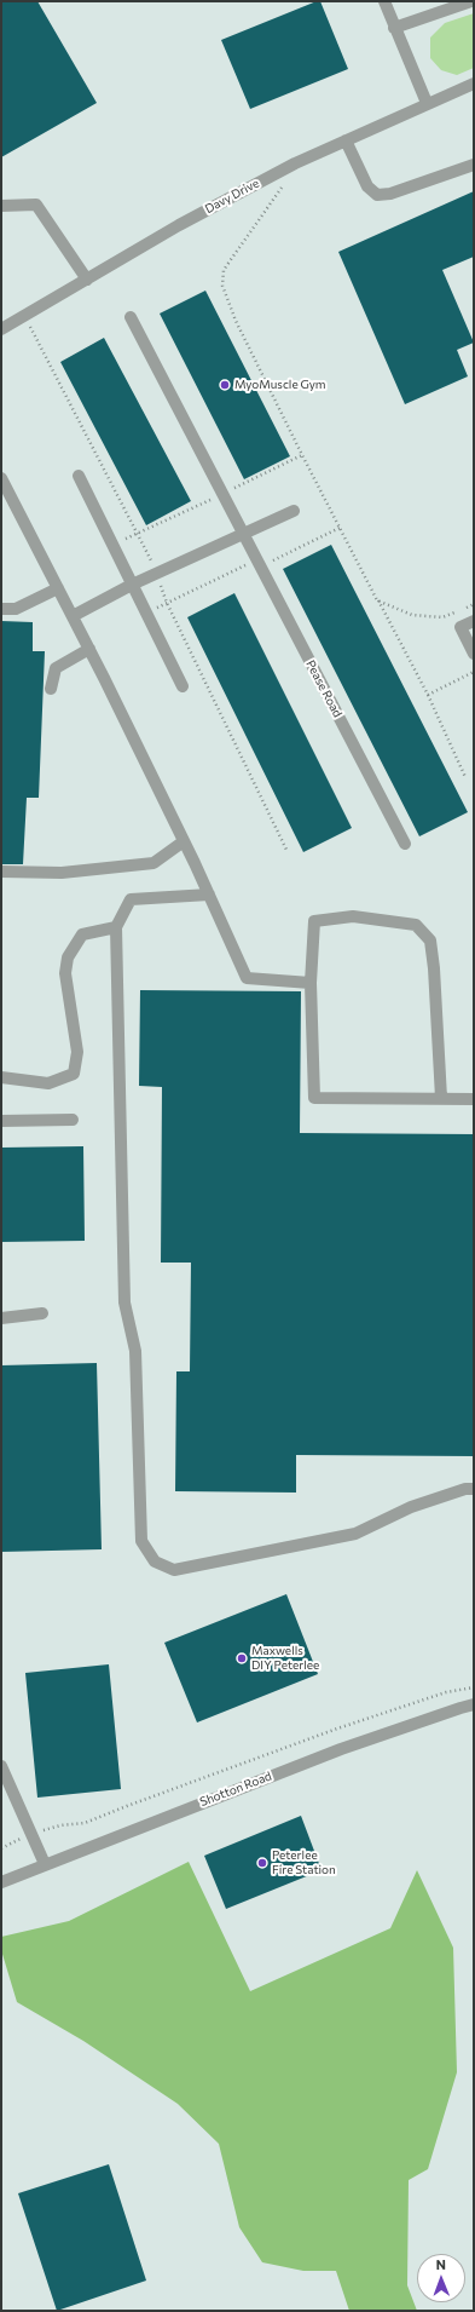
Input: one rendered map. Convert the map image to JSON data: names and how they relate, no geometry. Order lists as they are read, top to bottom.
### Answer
{
  "streets": {
    "street": ["Davy Drive", "Pease Road", "Shotton Road"]
  },
  "places": ["MyoMuscle Gym", "Maxwells DIY Peterlee", "Peterlee Fire Station"],
  "north": "top"
}
